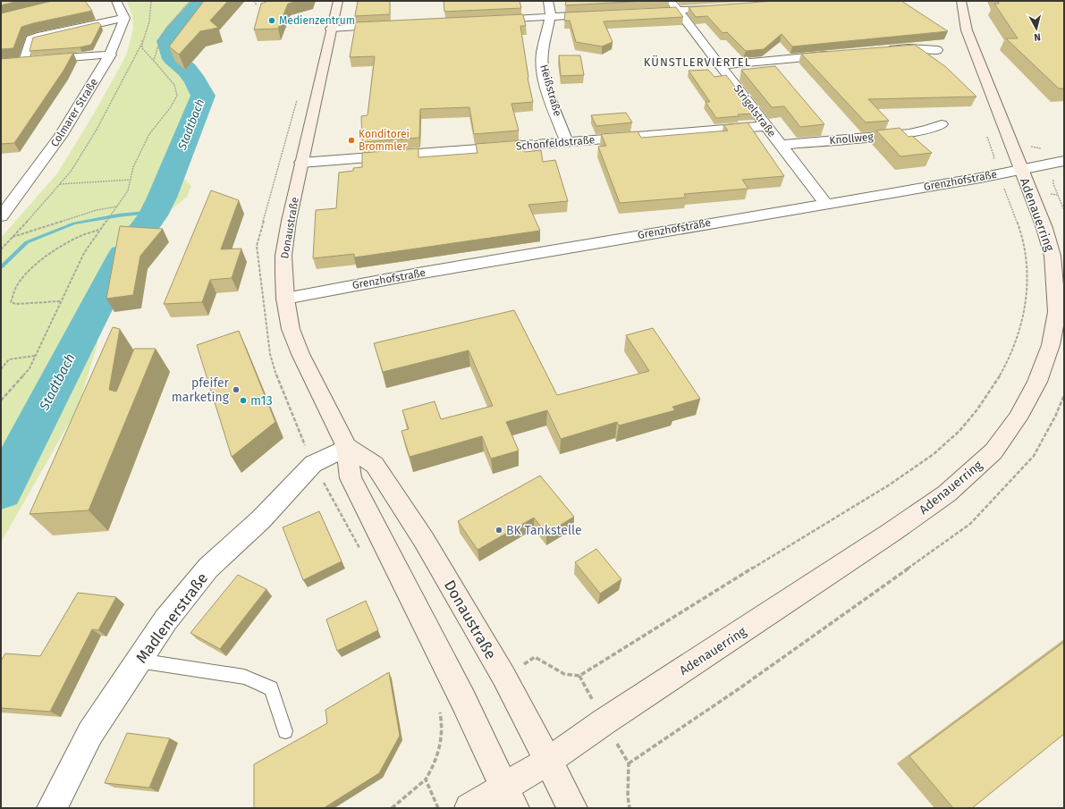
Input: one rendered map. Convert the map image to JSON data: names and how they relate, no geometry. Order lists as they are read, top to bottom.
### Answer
{
  "streets": {
    "street": [
      "Heißstraße",
      "Strigelstraße",
      "Colmarer Straße",
      "Knollweg",
      "Schönfeldstraße",
      "Grenzhofstraße",
      "Adenauerring",
      "Donaustraße",
      "Madlenerstraße"
    ]
  },
  "crossings": [
    ["Heißstraße", "Schönfeldstraße"],
    ["Strigelstraße", "Knollweg"],
    ["Strigelstraße", "Schönfeldstraße"],
    ["Strigelstraße", "Grenzhofstraße"],
    ["Schönfeldstraße", "Donaustraße"],
    ["Grenzhofstraße", "Adenauerring"],
    ["Grenzhofstraße", "Donaustraße"],
    ["Adenauerring", "Donaustraße"],
    ["Donaustraße", "Madlenerstraße"]
  ],
  "districts": ["KÜNSTLERVIERTEL"],
  "water": ["Stadtbach"],
  "places": [
    "Medienzentrum",
    "Konditorei Brommler",
    "pfeifer marketing",
    "m13",
    "BK Tankstelle"
  ],
  "north": "bottom"
}
